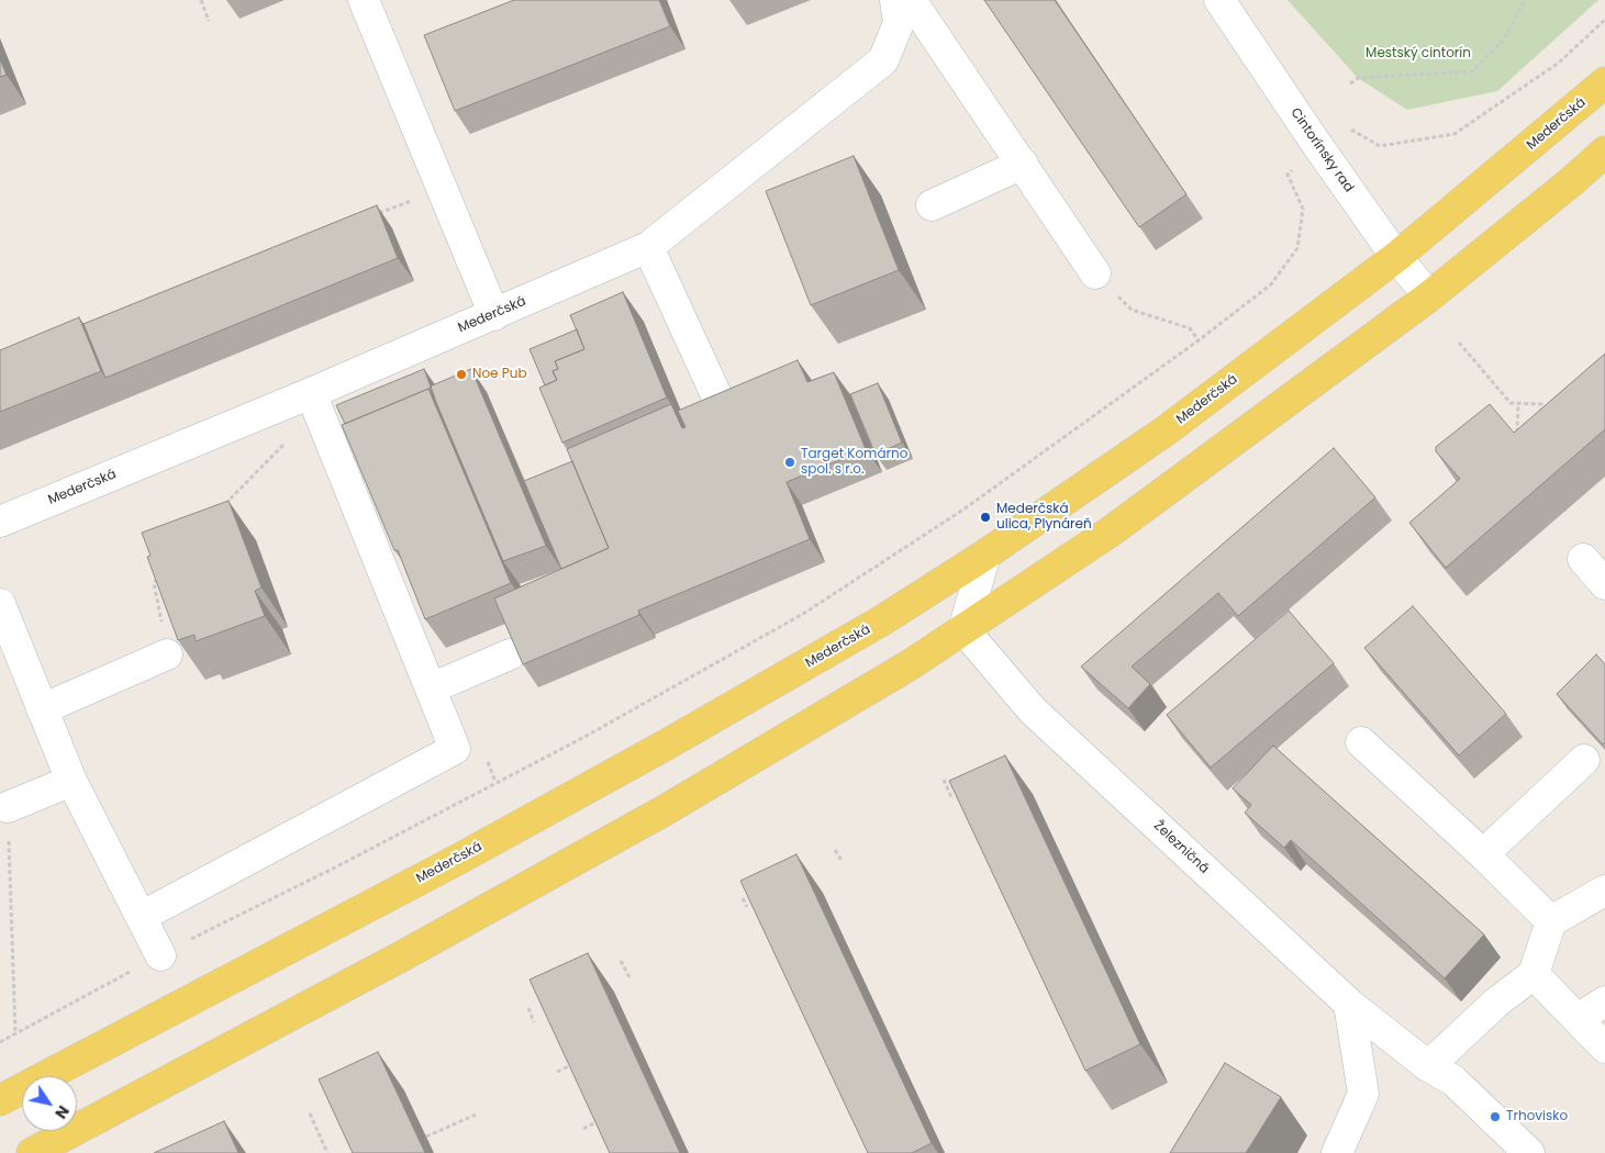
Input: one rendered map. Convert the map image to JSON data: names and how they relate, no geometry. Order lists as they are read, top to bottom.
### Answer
{
  "streets": {
    "main road": ["Mederčská"],
    "street": ["Cintorínsky rad", "Železničná"]
  },
  "crossings": [
    ["Mederčská", "Cintorínsky rad"]
  ],
  "parks": ["Mestský cintorín"],
  "places": [
    "Noe Pub",
    "Target Komárno spol. s r.o.",
    "Mederčská ulica, Plynáreň",
    "Trhovisko"
  ],
  "north": "bottom right"
}
